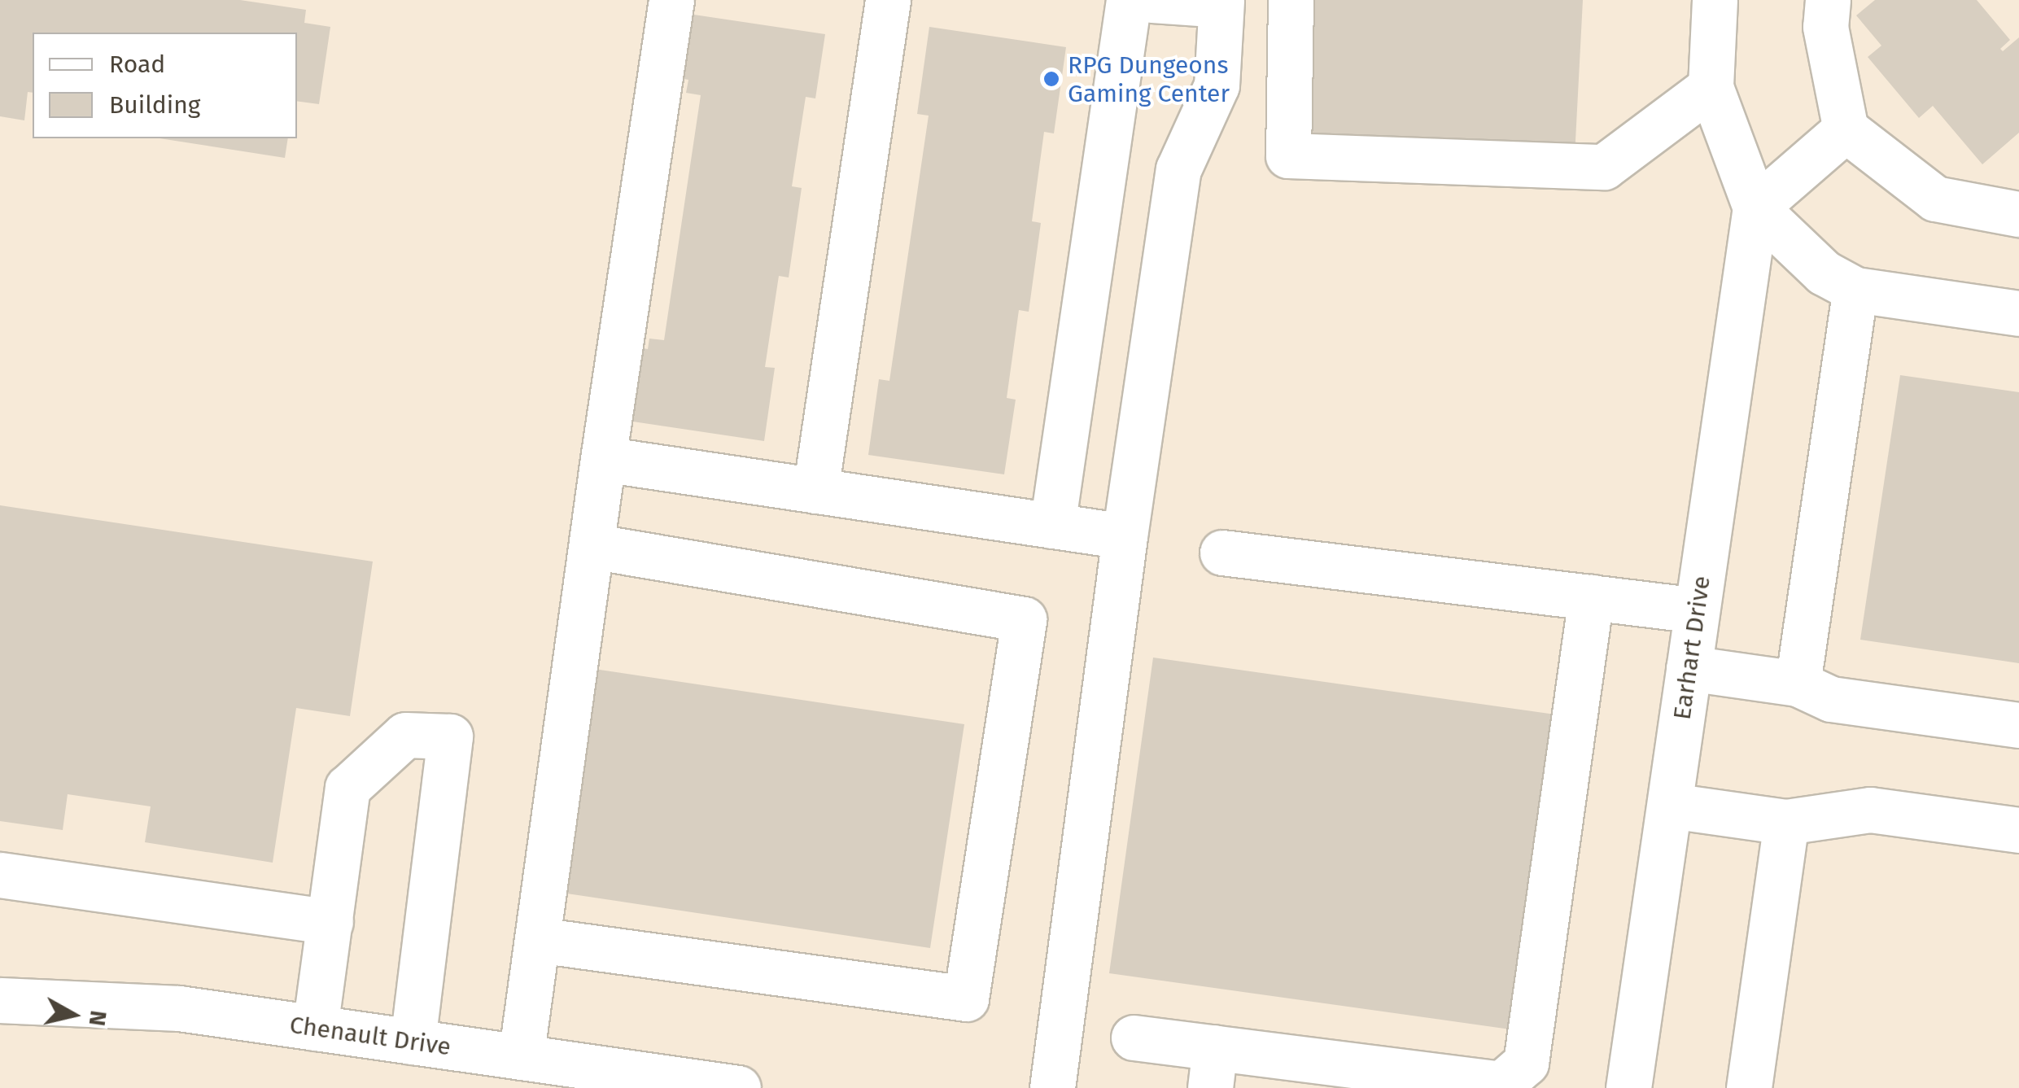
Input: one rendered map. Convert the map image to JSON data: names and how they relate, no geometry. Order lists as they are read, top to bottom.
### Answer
{
  "streets": {
    "street": ["Earhart Drive", "Chenault Drive"]
  },
  "places": ["RPG Dungeons Gaming Center"],
  "legend": ["Road", "Building"],
  "north": "right"
}
